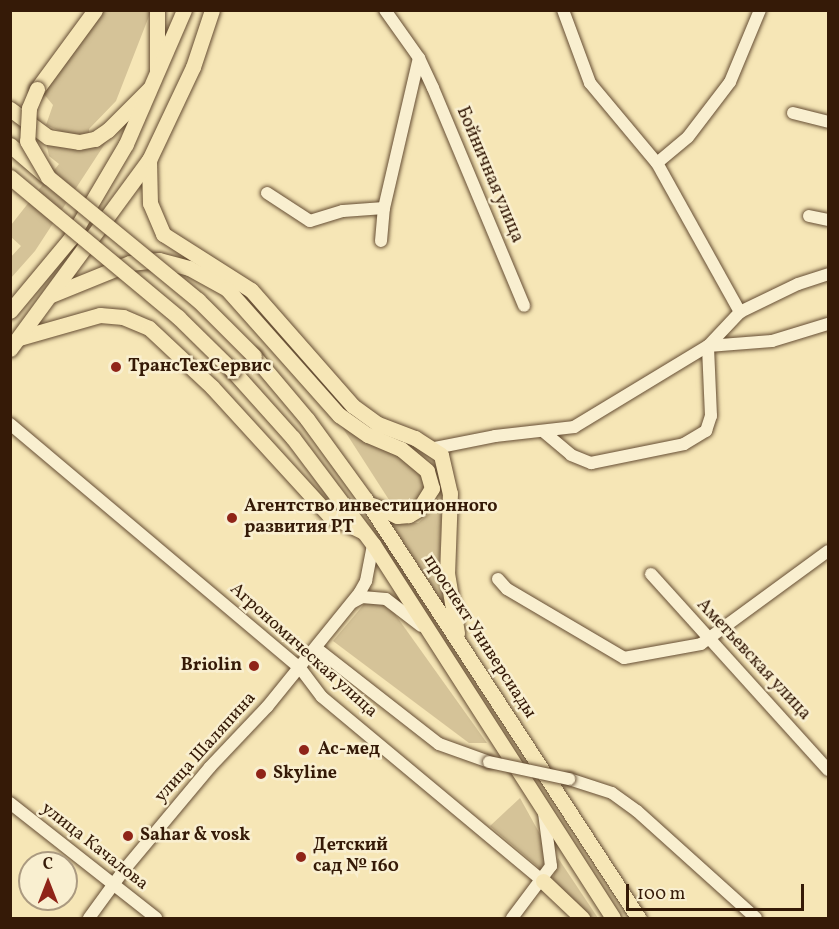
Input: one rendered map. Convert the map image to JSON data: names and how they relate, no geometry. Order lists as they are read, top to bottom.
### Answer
{
  "streets": {
    "main road": ["проспект Универсиады"],
    "street": [
      "Бойничная улица",
      "Агрономическая улица",
      "Аметьевская улица",
      "улица Шаляпина",
      "улица Качалова"
    ]
  },
  "crossings": [
    ["Агрономическая улица", "улица Шаляпина"],
    ["улица Шаляпина", "улица Качалова"]
  ],
  "places": [
    "ТрансТехСервис",
    "Агентство инвестиционного развития РТ",
    "Briolin",
    "Ас-мед",
    "Skyline",
    "Sahar & vosk",
    "Детский сад № 160"
  ],
  "scale_bar": "100 m",
  "north": "top"
}
